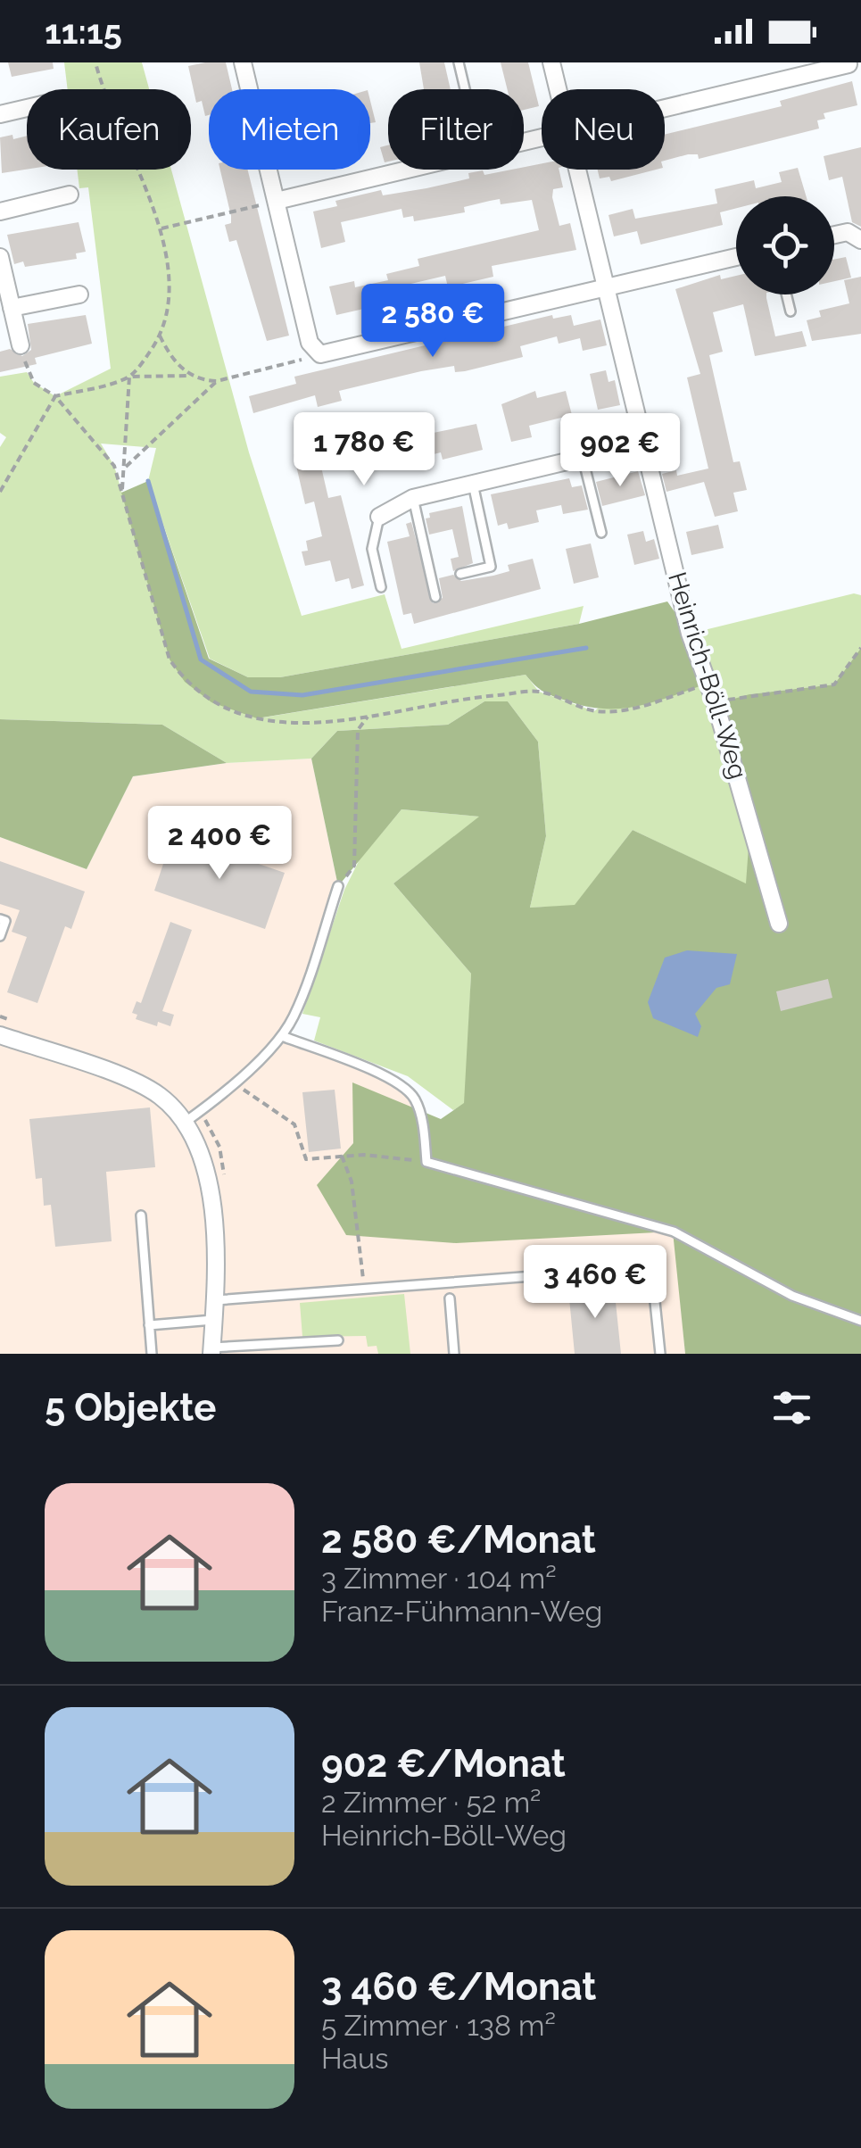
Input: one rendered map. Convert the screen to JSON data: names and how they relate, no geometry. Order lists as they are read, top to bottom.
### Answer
{
  "streets": {
    "street": ["Heinrich-Böll-Weg"]
  },
  "page": {
    "status": "11:15",
    "chip": [
      "Kaufen",
      "Mieten",
      "Filter",
      "Neu"
    ],
    "price": [
      "2 580 €",
      "1 780 €",
      "902 €",
      "2 400 €",
      "3 460 €"
    ],
    "heading": "5 Objekte",
    "list": [
      {
        "name": "2 580 €/Monat",
        "note": "3 Zimmer · 104 m² · Franz-Fühmann-Weg"
      },
      {
        "name": "902 €/Monat",
        "note": "2 Zimmer · 52 m² · Heinrich-Böll-Weg"
      },
      {
        "name": "3 460 €/Monat",
        "note": "5 Zimmer · 138 m² · Haus"
      }
    ]
  }
}
